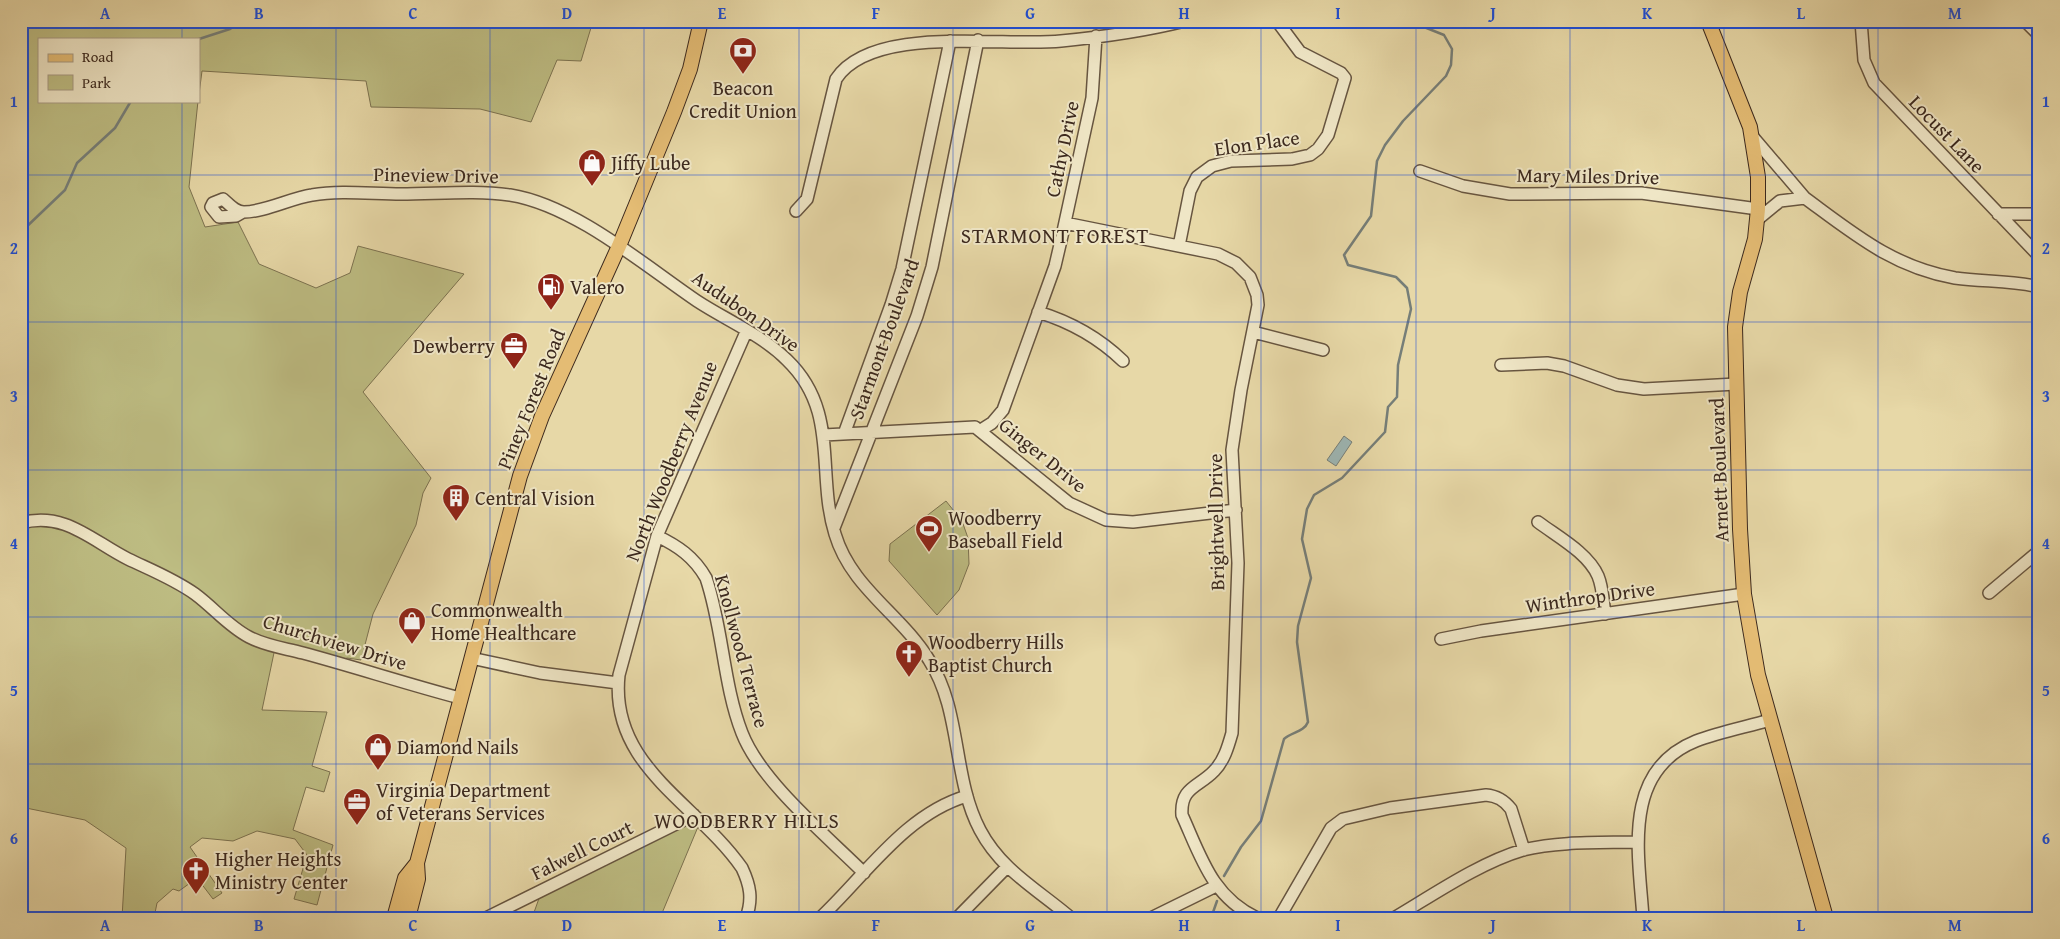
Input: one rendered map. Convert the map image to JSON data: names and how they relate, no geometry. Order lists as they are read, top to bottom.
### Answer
{
  "streets": {
    "main road": ["Piney Forest Road", "Arnett Boulevard"],
    "street": [
      "Locust Lane",
      "Elon Place",
      "Cathy Drive",
      "Pineview Drive",
      "Mary Miles Drive",
      "Audubon Drive",
      "Starmont Boulevard",
      "Ginger Drive",
      "North Woodberry Avenue",
      "Brightwell Drive",
      "Winthrop Drive",
      "Churchview Drive",
      "Knollwood Terrace",
      "Falwell Court"
    ]
  },
  "crossings": [
    ["Elon Place", "Brightwell Drive"],
    ["Cathy Drive", "Ginger Drive"],
    ["Cathy Drive", "Brightwell Drive"],
    ["Pineview Drive", "Audubon Drive"],
    ["Pineview Drive", "Piney Forest Road"],
    ["Mary Miles Drive", "Arnett Boulevard"],
    ["Audubon Drive", "Starmont Boulevard"],
    ["Audubon Drive", "Piney Forest Road"],
    ["Audubon Drive", "Ginger Drive"],
    ["Audubon Drive", "North Woodberry Avenue"],
    ["Starmont Boulevard", "Ginger Drive"],
    ["Piney Forest Road", "Churchview Drive"],
    ["Ginger Drive", "Brightwell Drive"],
    ["North Woodberry Avenue", "Knollwood Terrace"],
    ["North Woodberry Avenue", "Falwell Court"],
    ["Arnett Boulevard", "Winthrop Drive"]
  ],
  "districts": ["STARMONT FOREST", "WOODBERRY HILLS"],
  "places": {
    "bank": ["Beacon Credit Union"],
    "shop": ["Jiffy Lube", "Commonwealth Home Healthcare", "Diamond Nails"],
    "fuel station": ["Valero"],
    "office": ["Dewberry", "Virginia Department of Veterans Services"],
    "building": ["Central Vision"],
    "sports": ["Woodberry Baseball Field"],
    "church": ["Woodberry Hills Baptist Church", "Higher Heights Ministry Center"]
  },
  "legend": ["Road", "Park"],
  "grid": {
    "columns": [
      "A",
      "B",
      "C",
      "D",
      "E",
      "F",
      "G",
      "H",
      "I",
      "J",
      "K",
      "L",
      "M"
    ],
    "rows": [
      "1",
      "2",
      "3",
      "4",
      "5",
      "6"
    ]
  }
}
